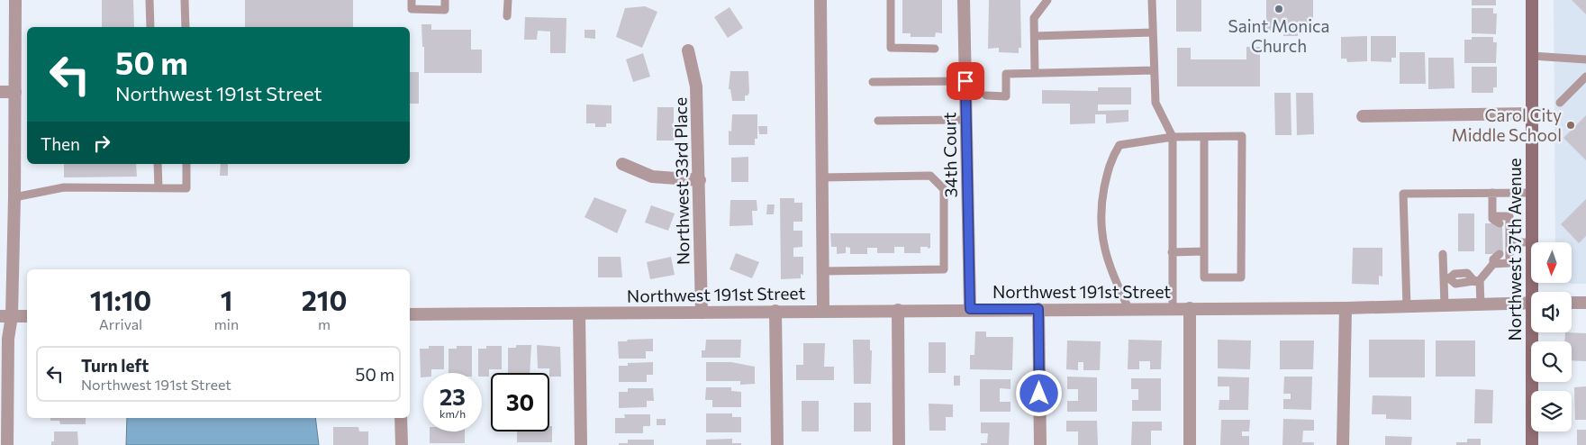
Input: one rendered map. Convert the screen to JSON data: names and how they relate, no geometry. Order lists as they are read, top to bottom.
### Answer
{
  "streets": {
    "main road": ["Northwest 37th Avenue"],
    "street": ["34th Court", "Northwest 33rd Place", "Northwest 191st Street"]
  },
  "crossings": [
    ["34th Court", "Northwest 191st Street"],
    ["Northwest 33rd Place", "Northwest 191st Street"]
  ],
  "places": ["Saint Monica Church", "Carol City Middle School"],
  "north": "bottom",
  "page": {
    "turn": ["50 m", "Northwest 191st Street"],
    "then": "Then",
    "eta": [
      "11:10",
      "Arrival",
      "1",
      "min",
      "210",
      "m"
    ],
    "list": [
      {
        "name": "Turn left",
        "note": "Northwest 191st Street",
        "value": "50 m"
      }
    ],
    "speed": "23 km/h",
    "limit": "30"
  }
}
